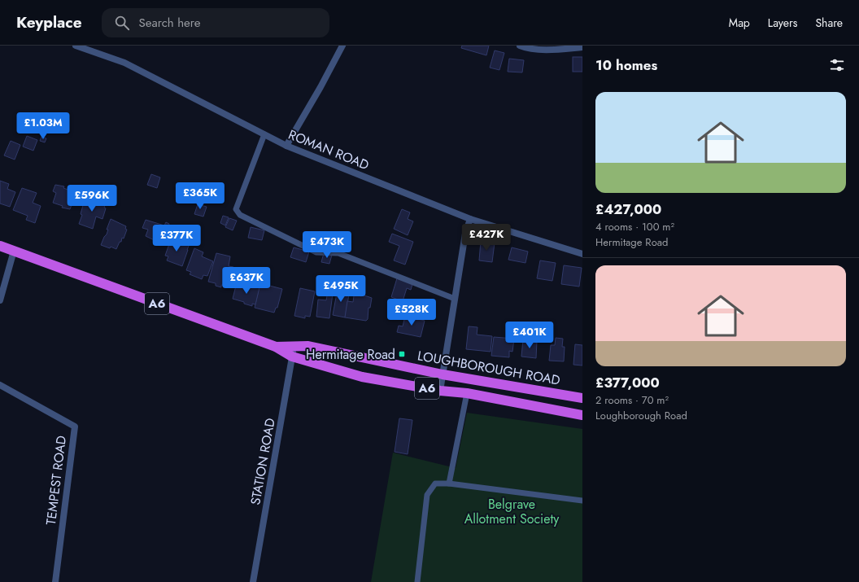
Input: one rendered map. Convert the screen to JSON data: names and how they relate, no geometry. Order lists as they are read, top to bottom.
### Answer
{
  "streets": {
    "highway": ["A6", "LOUGHBOROUGH ROAD"],
    "street": ["ROMAN ROAD", "STATION ROAD", "TEMPEST ROAD"]
  },
  "crossings": [
    ["LOUGHBOROUGH ROAD", "STATION ROAD"]
  ],
  "parks": ["Belgrave Allotment Society"],
  "places": {
    "transit": ["Hermitage Road"]
  },
  "page": {
    "header": "Keyplace",
    "search": "Search here",
    "nav": ["Map", "Layers", "Share"],
    "heading": "10 homes",
    "list": [
      {
        "name": "£427,000",
        "note": "4 rooms · 100 m² · Hermitage Road"
      },
      {
        "name": "£377,000",
        "note": "2 rooms · 70 m² · Loughborough Road"
      }
    ],
    "price": [
      "£1.03M",
      "£365K",
      "£596K",
      "£427K",
      "£377K",
      "£473K",
      "£637K",
      "£495K",
      "£528K",
      "£401K"
    ]
  }
}
